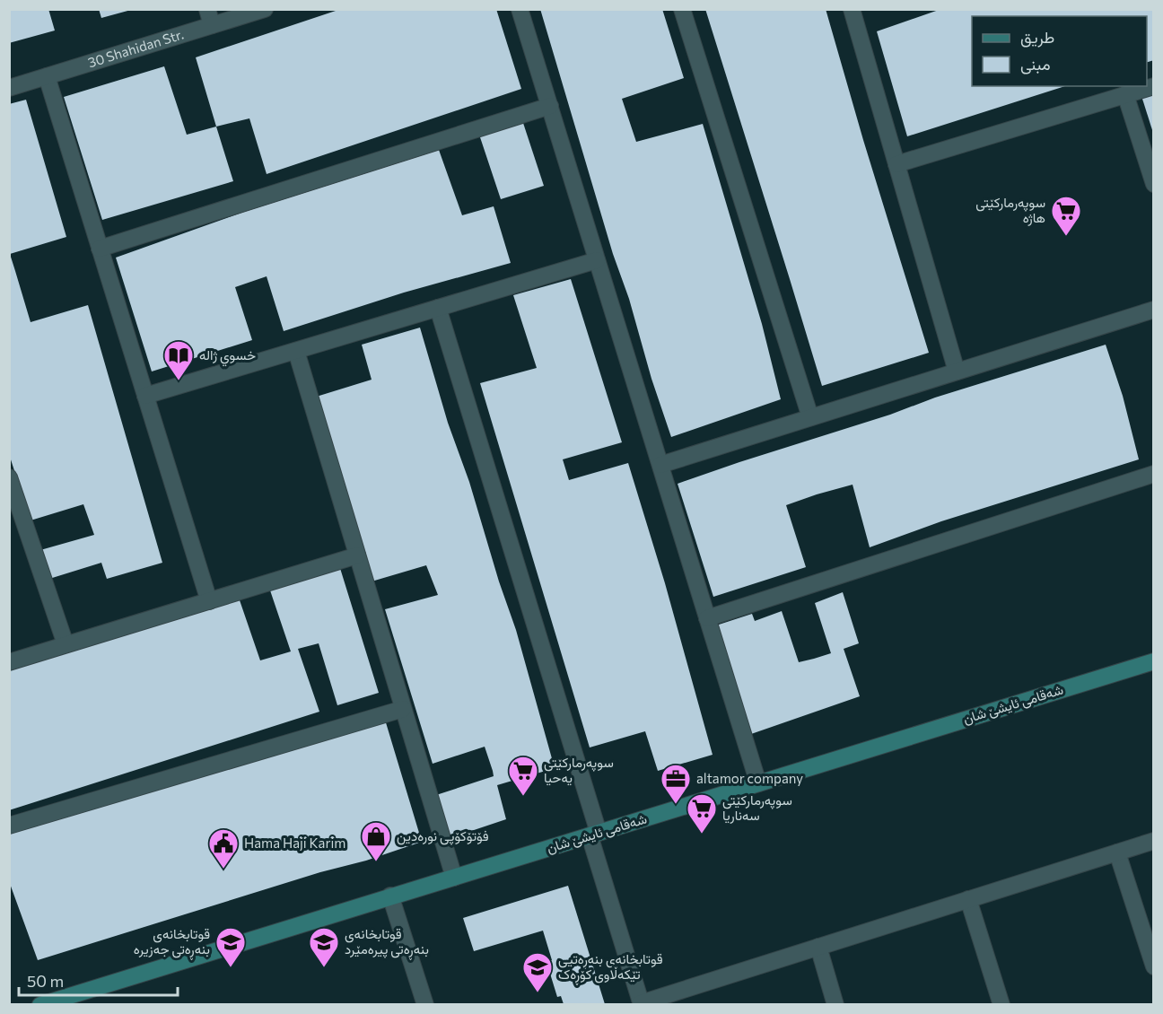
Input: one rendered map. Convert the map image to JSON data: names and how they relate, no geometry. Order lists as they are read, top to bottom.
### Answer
{
  "streets": {
    "street": ["30 Shahidan Str.", "شەقامی ئایشێ شان"]
  },
  "places": {
    "supermarket": ["سوپەرمارکێتی هاژە", "سوپەرمارکێتی یەحیا", "سوپەرمارکێتی سەناریا"],
    "library": ["خسوي ژاله"],
    "office": ["altamor company"],
    "shop": ["فۆتۆکۆپی نورەدین"],
    "public building": ["Hama Haji Karim"],
    "school or university": ["قوتابخانەی بنەڕەتی جەزیرە", "قوتابخانەی بنەڕەتی پیرەمێرد", "قوتابخانەی بنەڕەتیی تێکەڵاوی کۆڕەک"]
  },
  "legend": ["طريق", "مبنى"],
  "scale_bar": "50 m"
}
